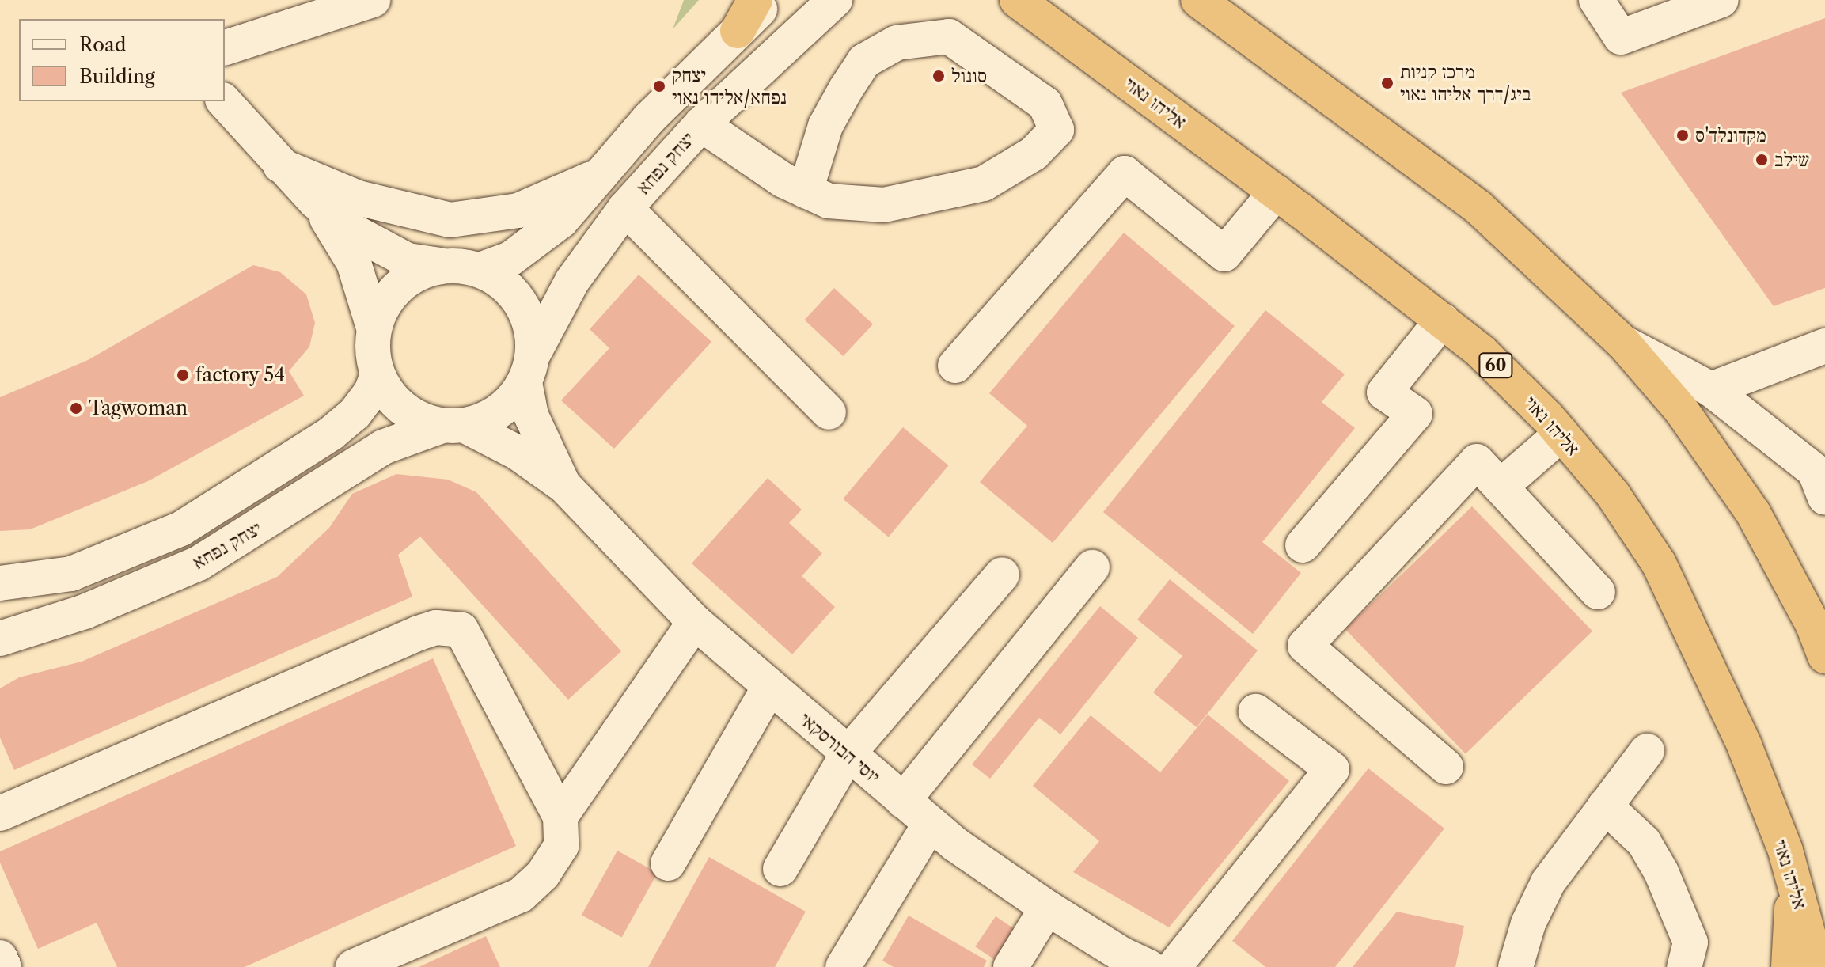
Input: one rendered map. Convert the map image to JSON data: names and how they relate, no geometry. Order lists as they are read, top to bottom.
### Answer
{
  "streets": {
    "highway": ["אליהו נאוי", "60"],
    "street": ["יצחק נפחא", "יוסי הבורסקאי"]
  },
  "crossings": [
    ["יצחק נפחא", "יוסי הבורסקאי"]
  ],
  "places": [
    "סונול",
    "מרכז קניות ביג/דרך אליהו נאוי",
    "יצחק נפחא/אליהו נאוי",
    "מקדונלד'ס",
    "שילב",
    "factory 54",
    "Tagwoman"
  ],
  "legend": ["Road", "Building"]
}
